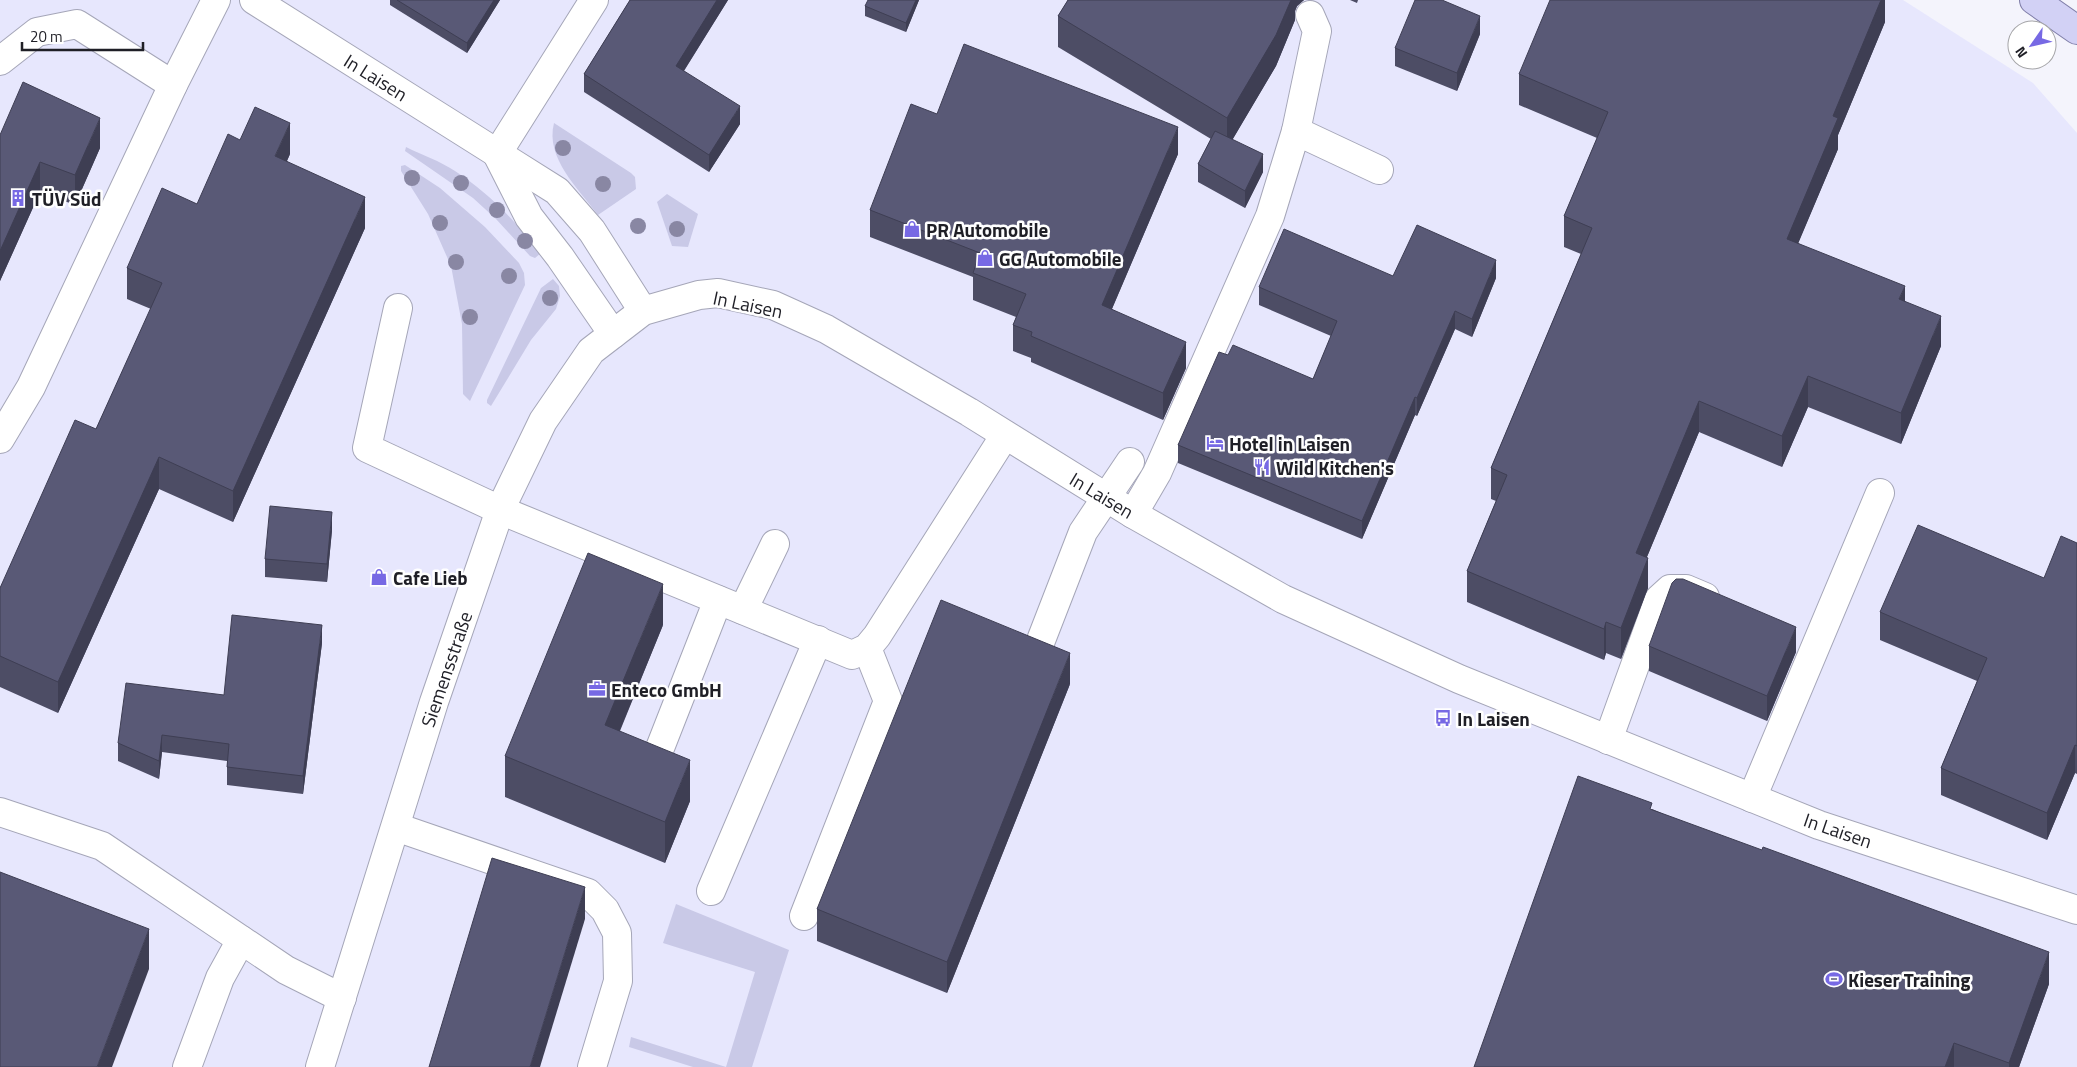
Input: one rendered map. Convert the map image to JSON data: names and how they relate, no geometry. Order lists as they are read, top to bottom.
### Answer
{
  "streets": {
    "street": ["In Laisen", "Siemensstraße"]
  },
  "crossings": [
    ["In Laisen", "Siemensstraße"]
  ],
  "places": {
    "building": ["TÜV Süd"],
    "shop": ["PR Automobile", "GG Automobile", "Cafe Lieb"],
    "hotel": ["Hotel in Laisen"],
    "restaurant": ["Wild Kitchen's"],
    "office": ["Enteco GmbH"],
    "bus stop": ["In Laisen"],
    "sports": ["Kieser Training"]
  },
  "scale_bar": "20 m",
  "north": "bottom left"
}
